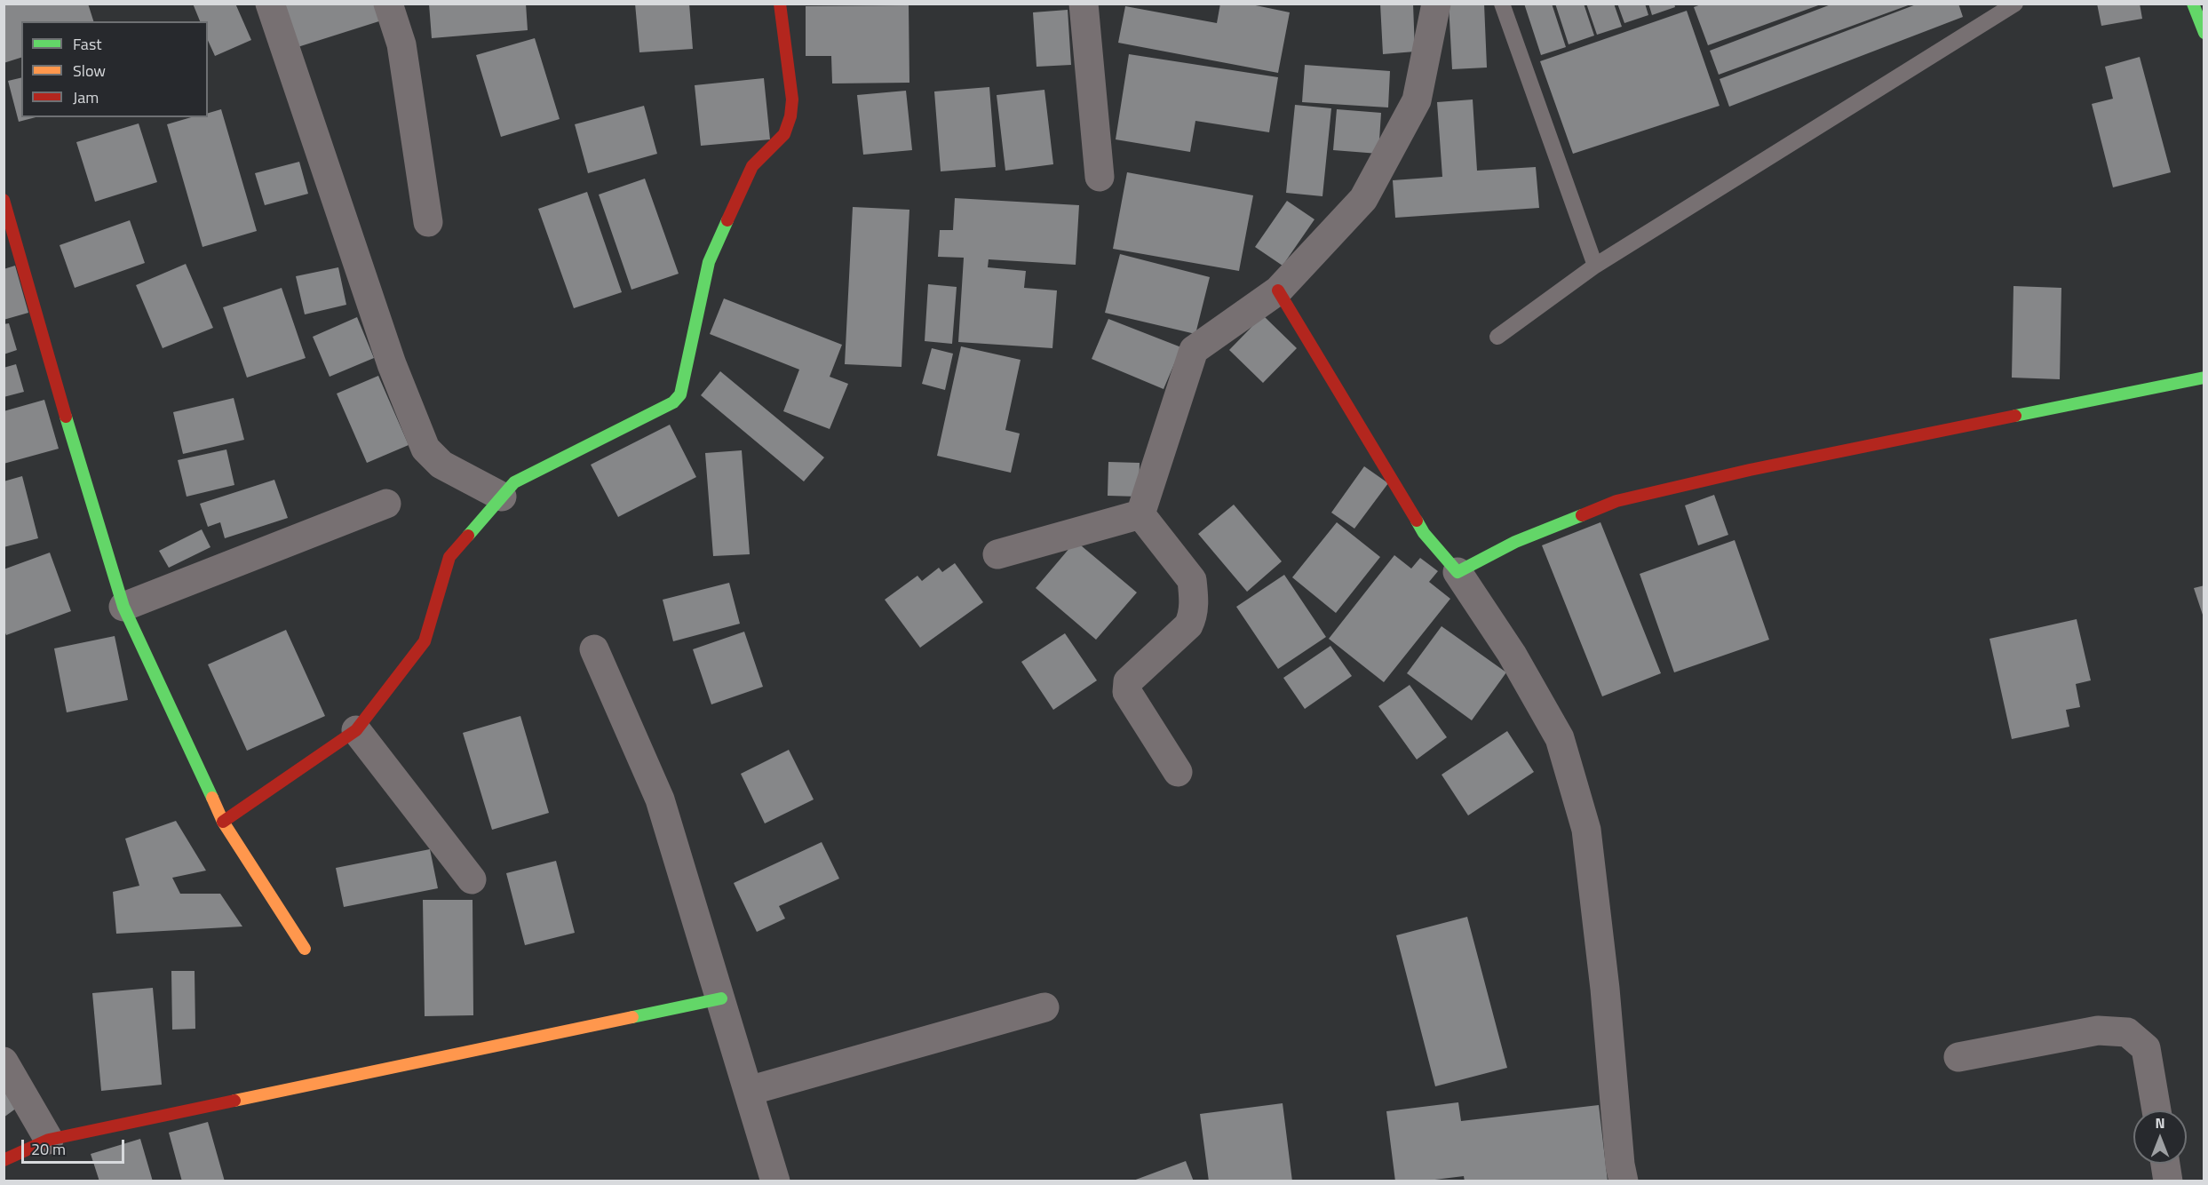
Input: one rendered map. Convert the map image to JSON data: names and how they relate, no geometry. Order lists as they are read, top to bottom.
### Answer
{
  "legend": ["Fast", "Slow", "Jam"],
  "scale_bar": "20 m",
  "north": "top"
}
